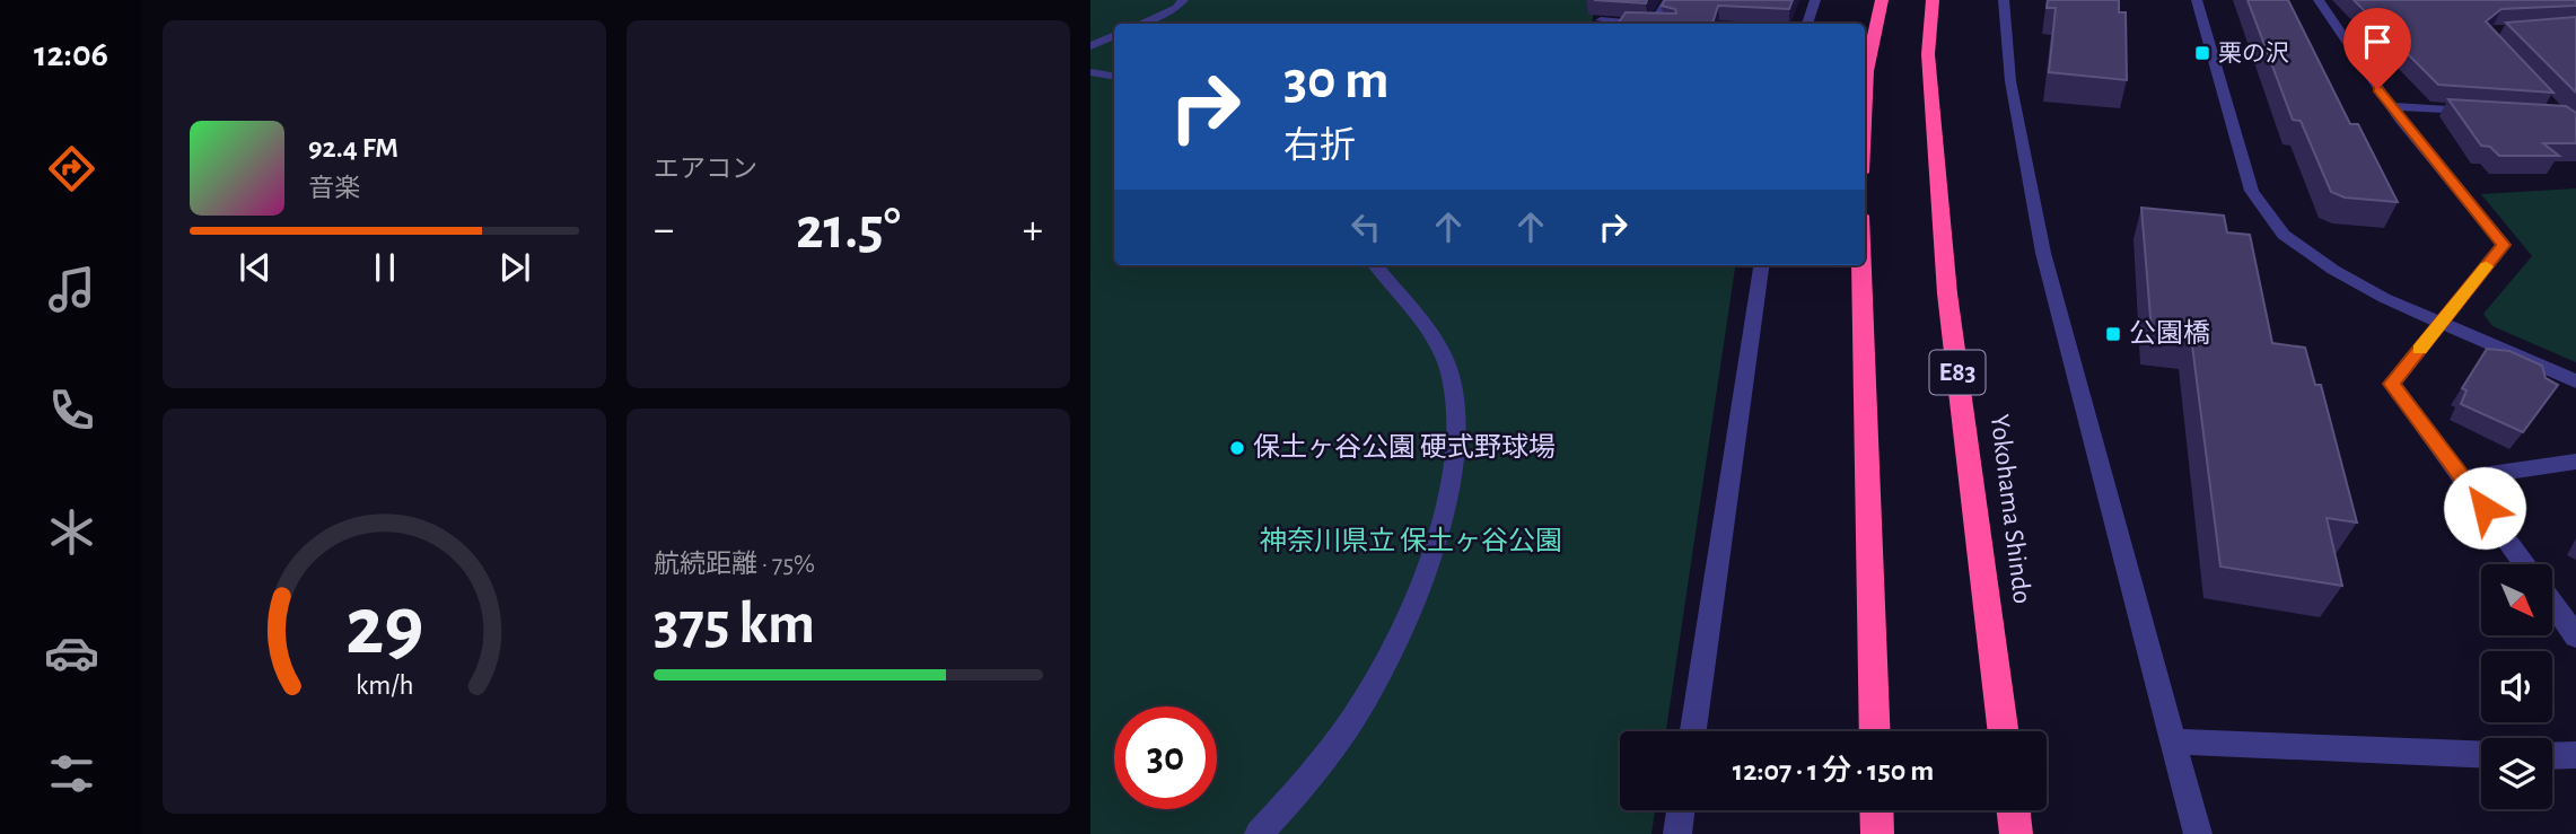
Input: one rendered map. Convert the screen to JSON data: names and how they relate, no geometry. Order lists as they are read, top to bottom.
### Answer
{
  "streets": {
    "highway": ["E83", "Yokohama Shindo"]
  },
  "parks": ["神奈川県立 保土ヶ谷公園"],
  "places": {
    "transit": ["栗の沢", "公園橋"],
    "other": ["保土ヶ谷公園 硬式野球場"]
  },
  "north": "bottom right",
  "page": {
    "tabs": "12:06",
    "tile": [
      "エアコン",
      ["航続距離 · 75%", "375 km"]
    ],
    "turn": ["30 m", "右折"],
    "song": ["92.4 FM", "音楽"],
    "heat": ["−", "21.5°", "+"],
    "limit": "30",
    "trip": "12:07 · 1 分 · 150 m",
    "gauge": ["29", "km/h"]
  }
}
